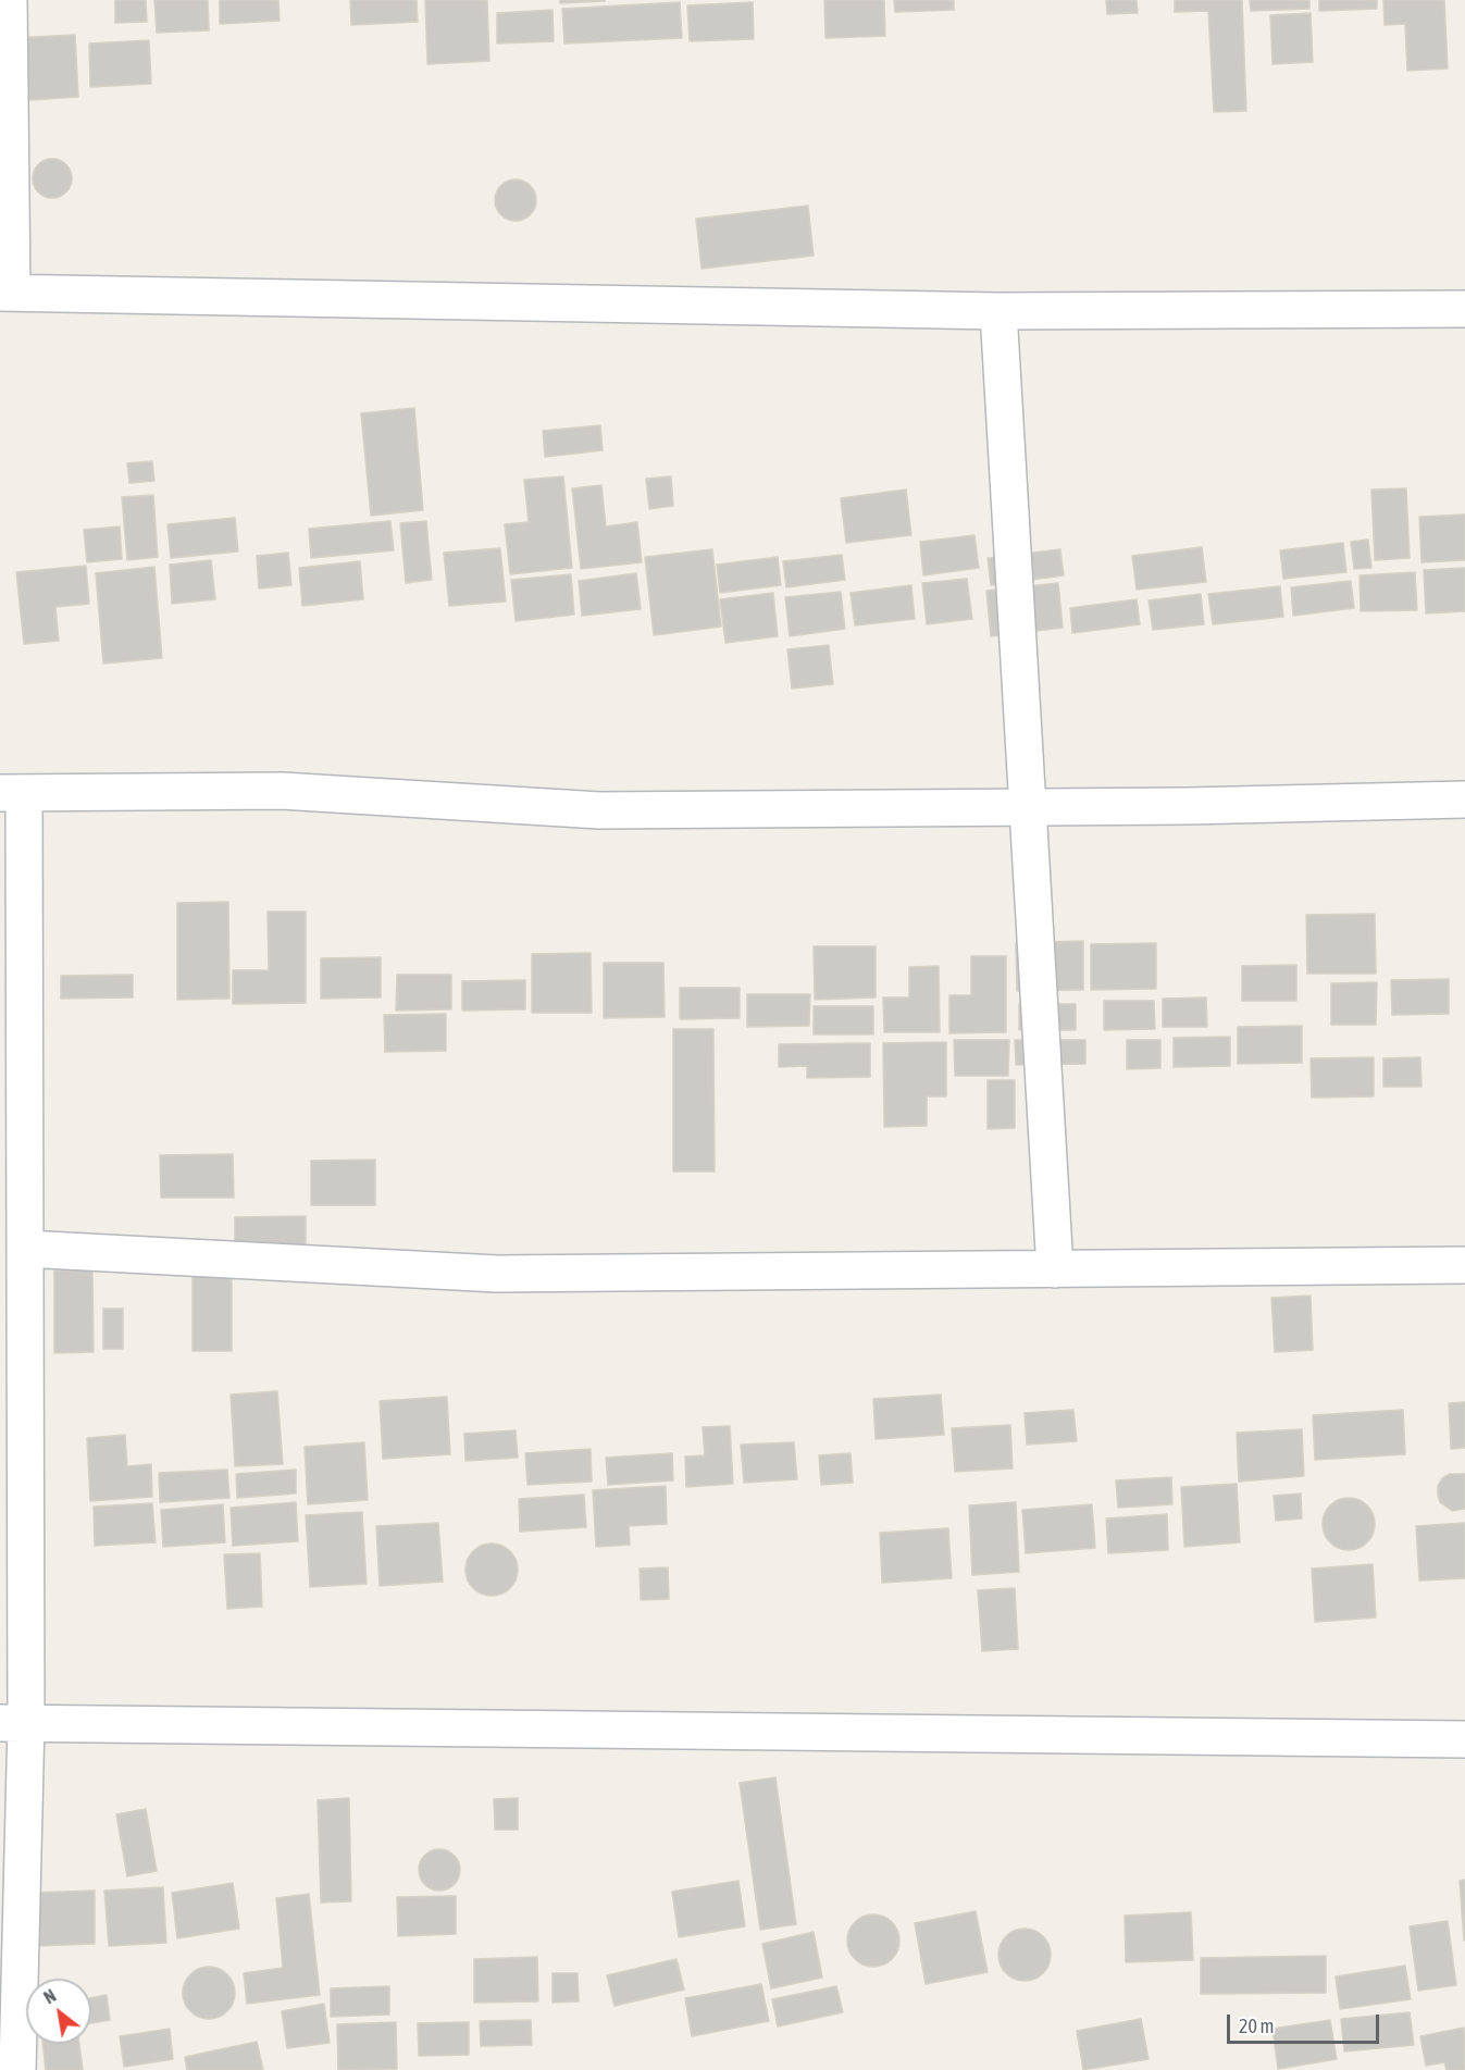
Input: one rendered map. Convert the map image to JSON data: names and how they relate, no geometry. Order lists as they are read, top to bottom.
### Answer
{
  "scale_bar": "20 m",
  "north": "top left"
}
